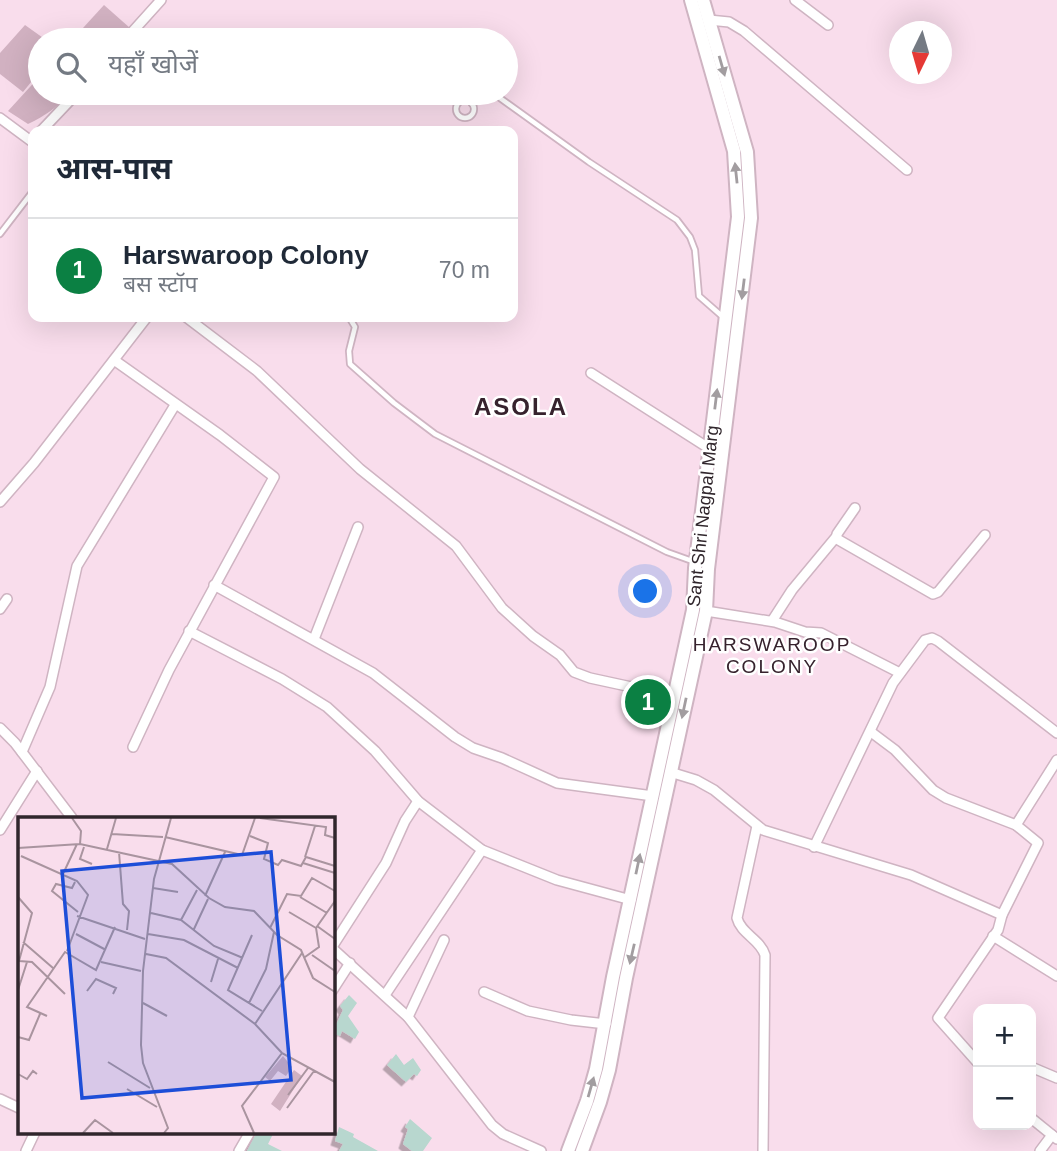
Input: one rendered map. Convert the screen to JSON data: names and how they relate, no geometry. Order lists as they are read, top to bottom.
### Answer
{
  "streets": {
    "main road": ["Sant Shri Nagpal Marg"]
  },
  "districts": ["ASOLA", "HARSWAROOP COLONY"],
  "north": "bottom",
  "page": {
    "search": "यहाँ खोजें",
    "heading": "आस-पास",
    "list": [
      {
        "mark": "1",
        "name": "Harswaroop Colony",
        "note": "बस स्टॉप",
        "value": "70 m"
      }
    ],
    "pins": "1",
    "map_buttons": ["+", "−"]
  }
}
